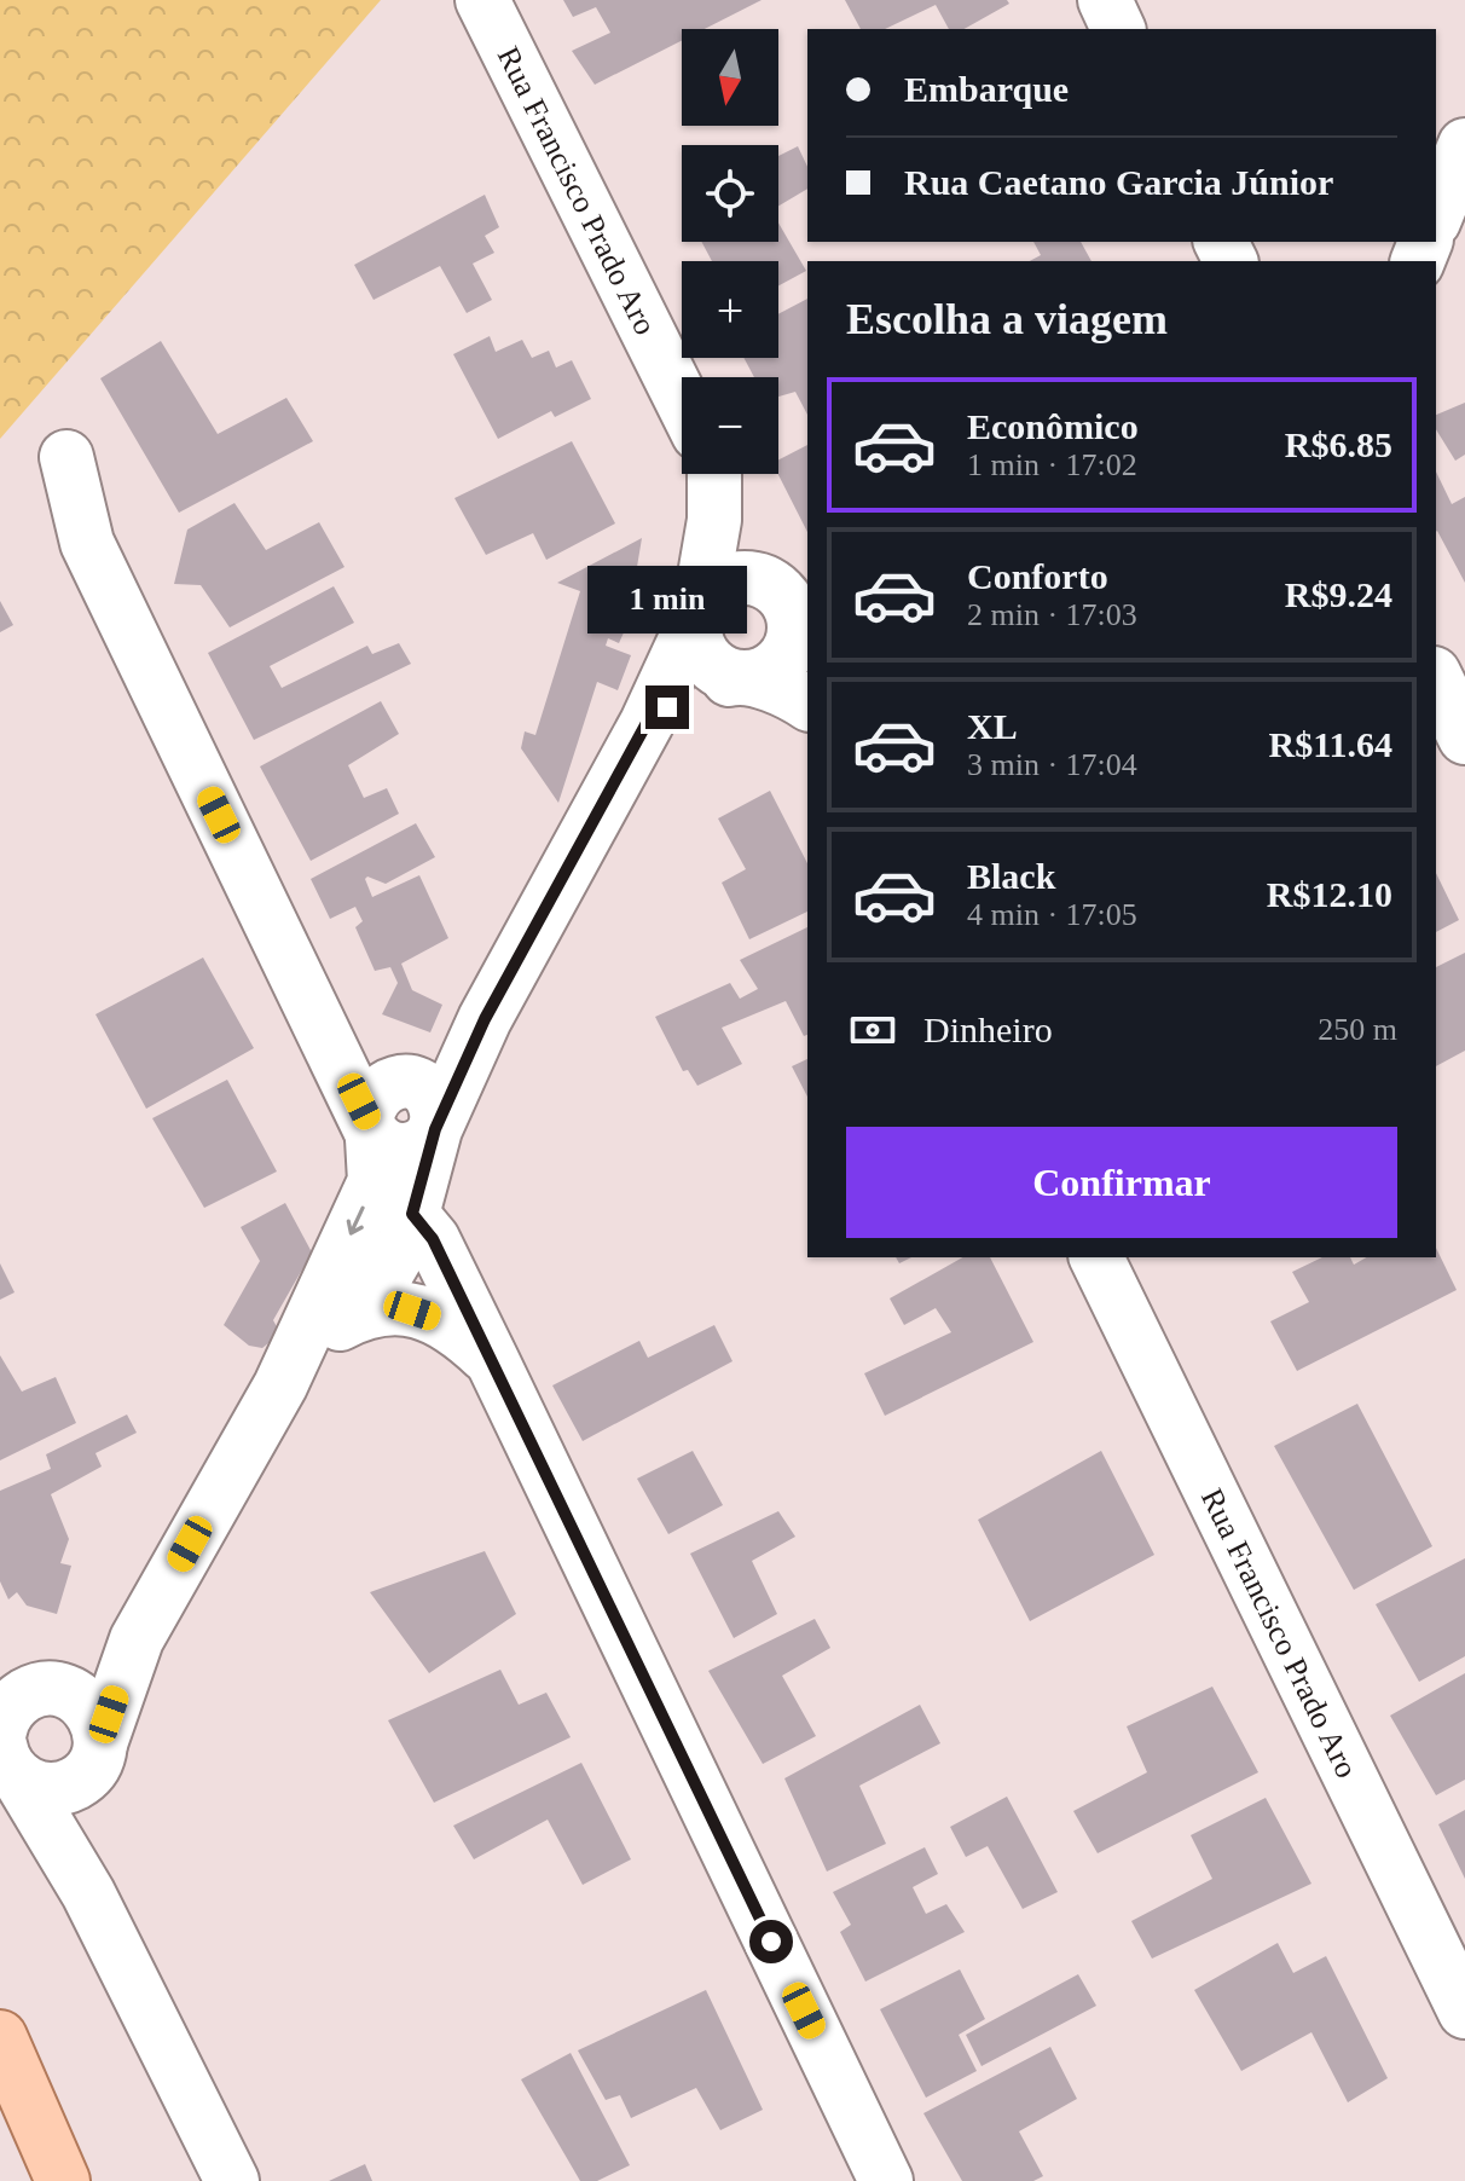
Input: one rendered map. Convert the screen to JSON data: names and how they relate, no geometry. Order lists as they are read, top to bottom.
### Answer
{
  "streets": {
    "street": ["Rua Francisco Prado Aro"]
  },
  "north": "bottom",
  "page": {
    "map_buttons": ["+", "−"],
    "banner": ["Embarque", "Rua Caetano Garcia Júnior"],
    "heading": "Escolha a viagem",
    "list": [
      {
        "name": "Econômico",
        "note": "1 min · 17:02",
        "value": "R$6.85"
      },
      {
        "name": "Conforto",
        "note": "2 min · 17:03",
        "value": "R$9.24"
      },
      {
        "name": "XL",
        "note": "3 min · 17:04",
        "value": "R$11.64"
      },
      {
        "name": "Black",
        "note": "4 min · 17:05",
        "value": "R$12.10"
      }
    ],
    "bubble": "1 min",
    "pay": ["Dinheiro", "250 m"],
    "buttons": "Confirmar"
  }
}
